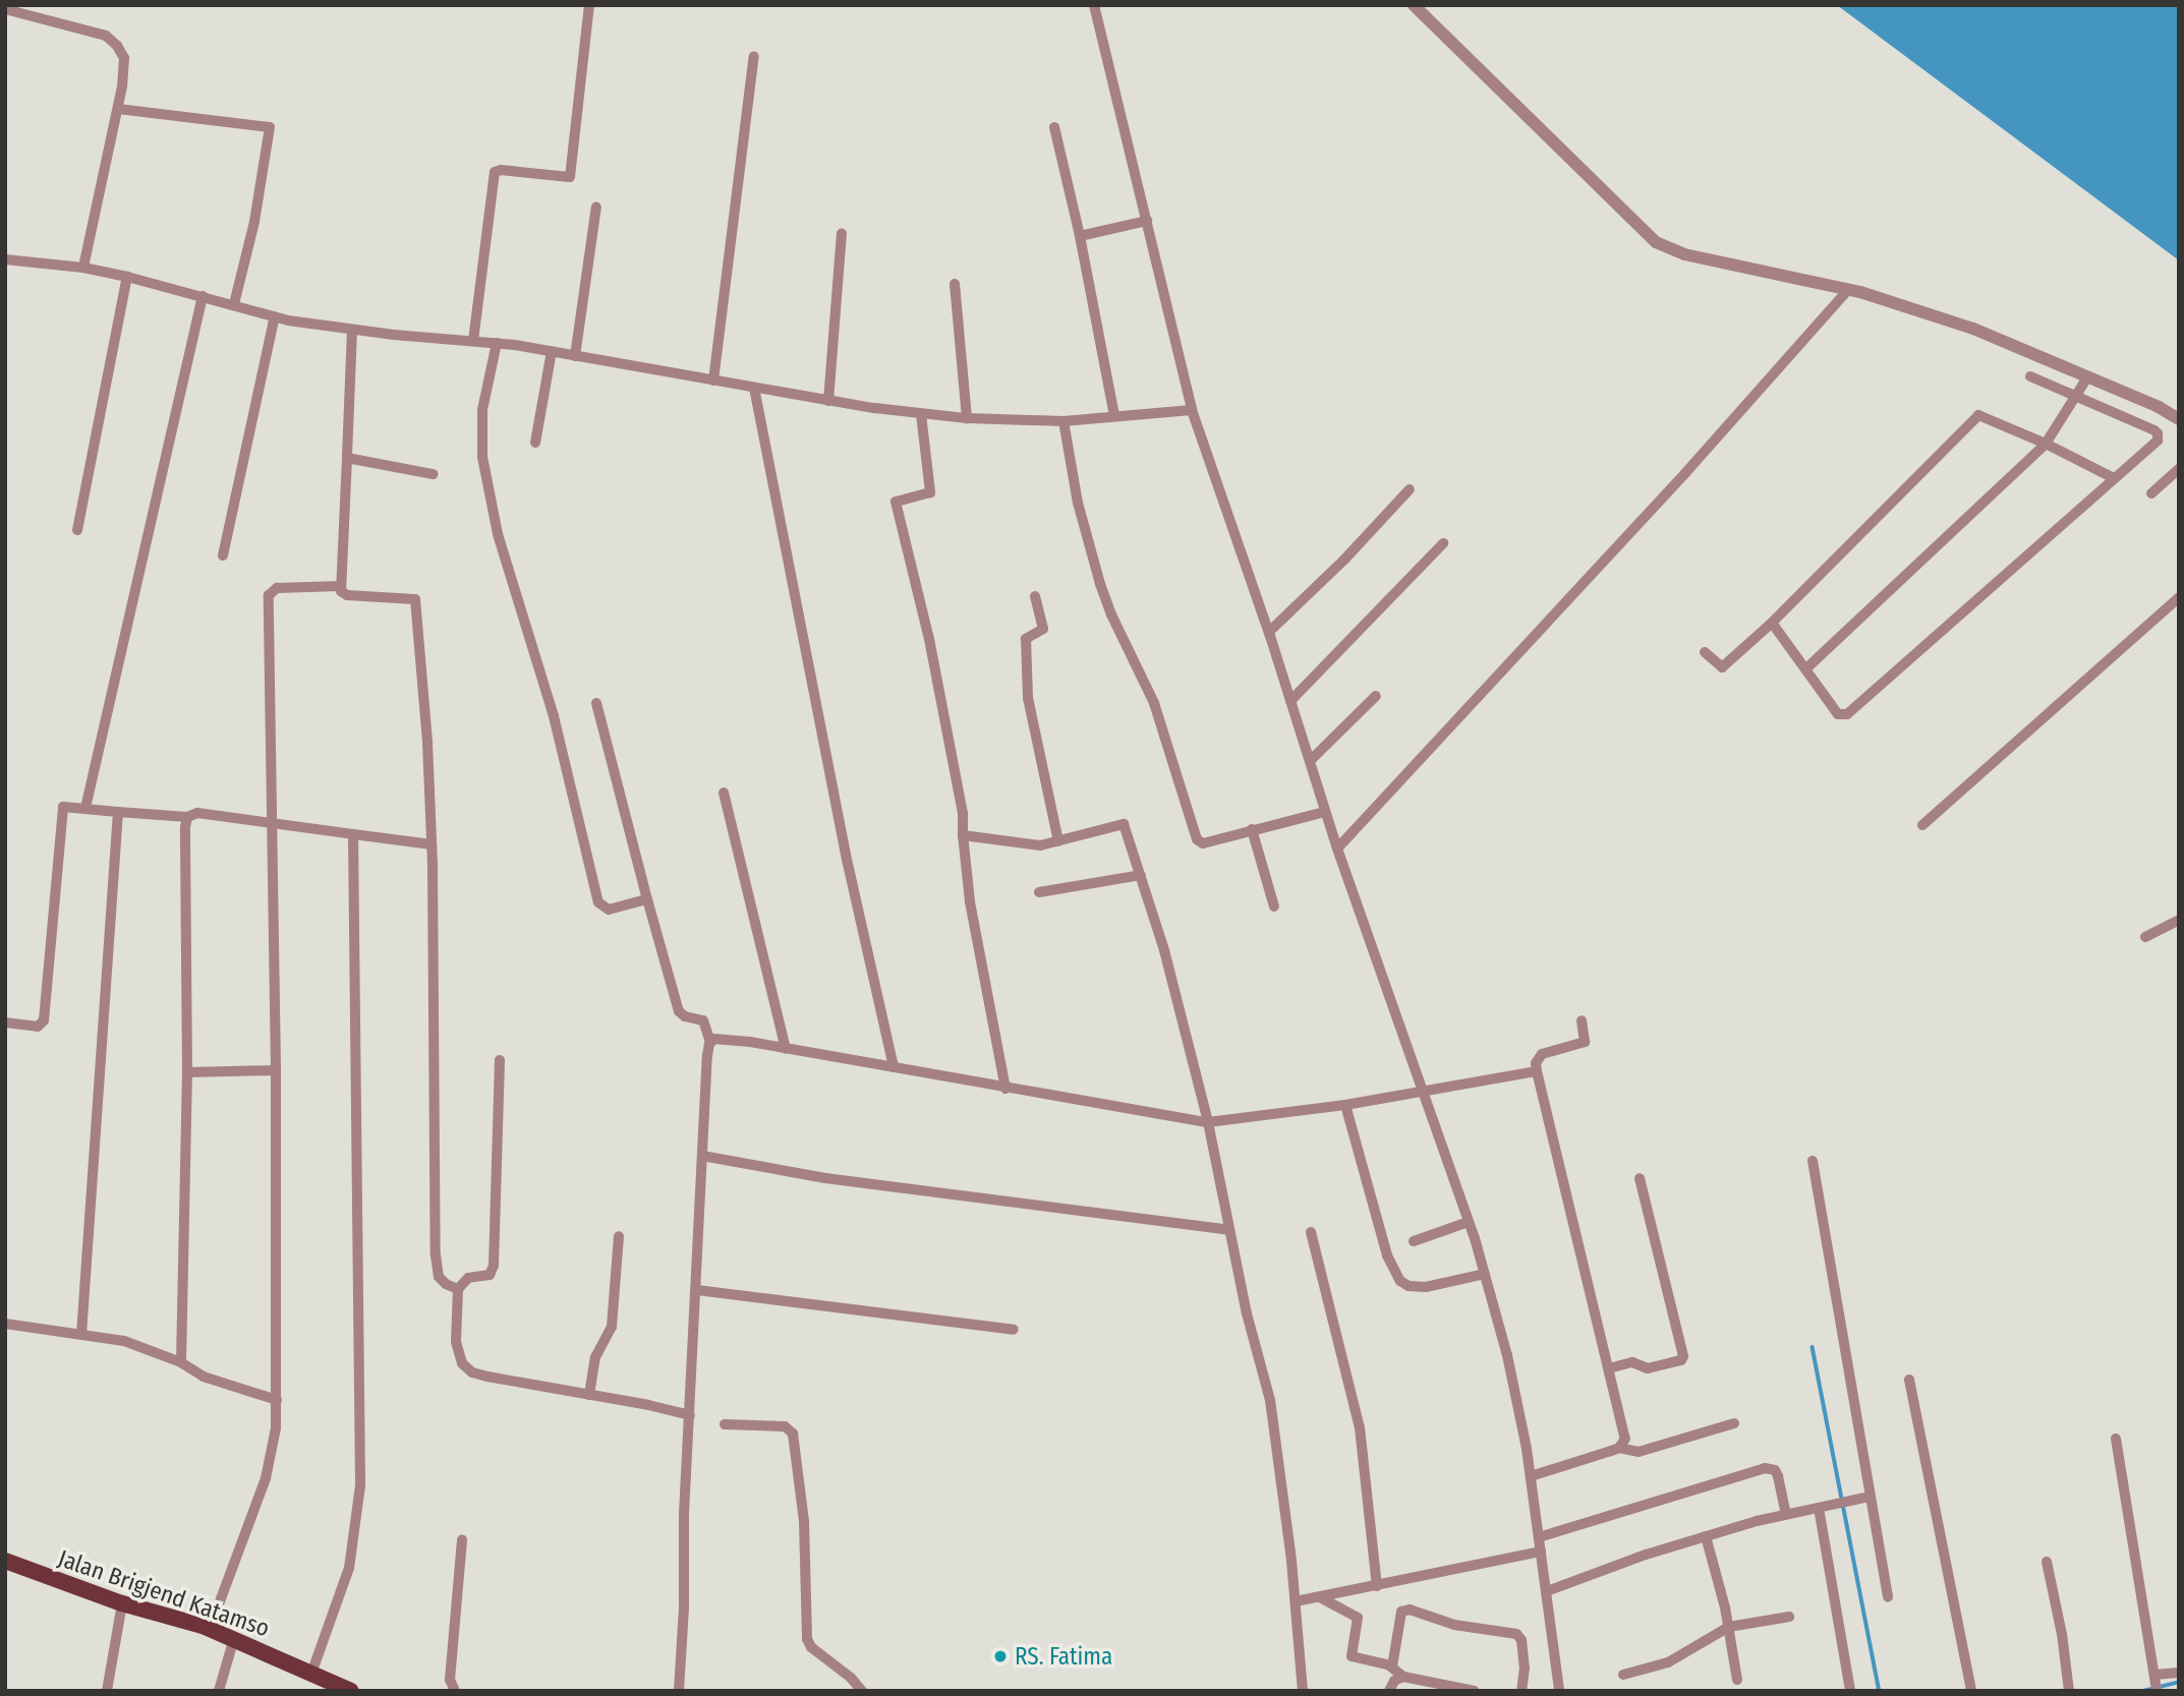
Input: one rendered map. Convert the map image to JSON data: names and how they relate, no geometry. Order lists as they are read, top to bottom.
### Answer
{
  "streets": {
    "main road": ["Jalan Brigjend Katamso"]
  },
  "places": ["RS. Fatima"]
}
